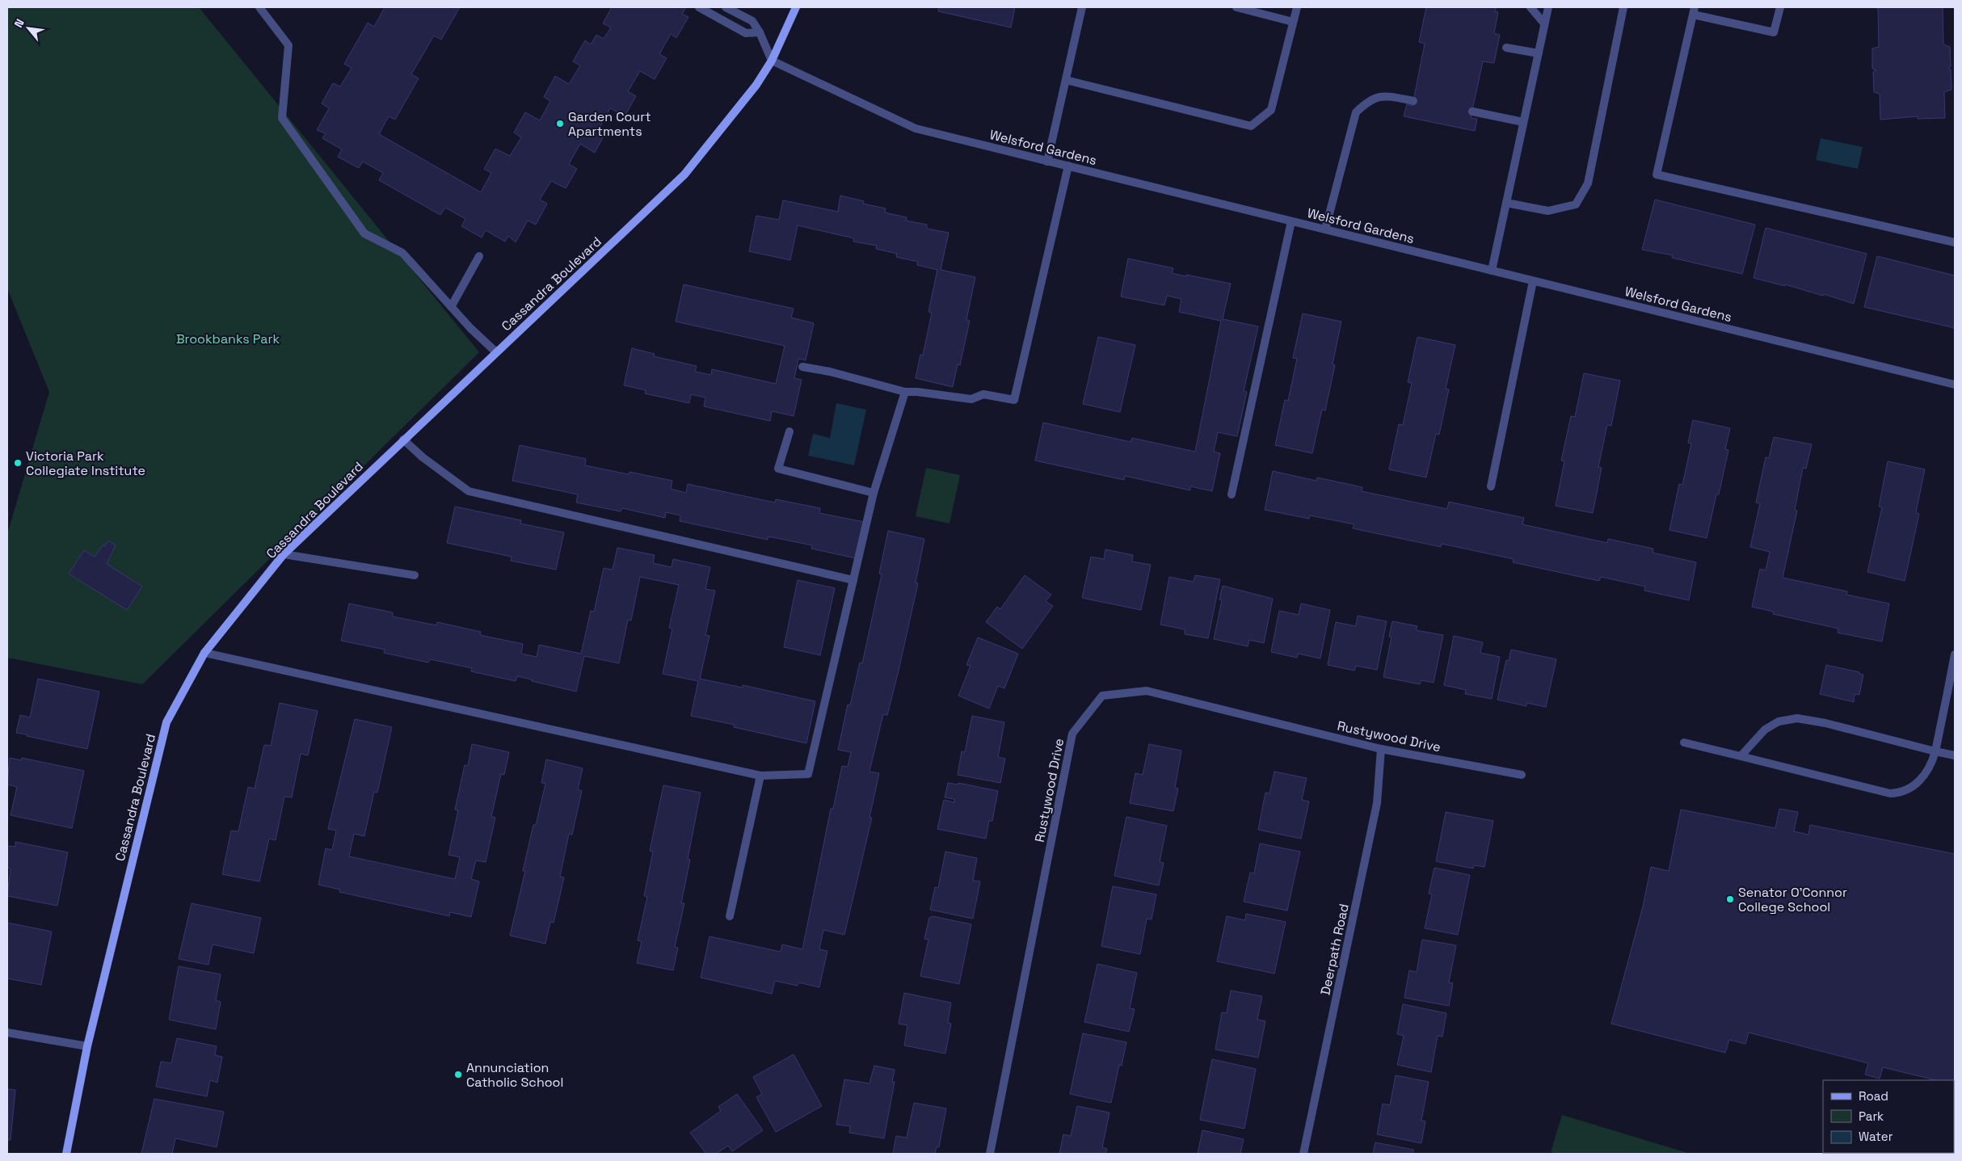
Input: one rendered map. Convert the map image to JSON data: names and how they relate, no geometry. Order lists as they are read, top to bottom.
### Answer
{
  "streets": {
    "street": [
      "Welsford Gardens",
      "Cassandra Boulevard",
      "Rustywood Drive",
      "Deerpath Road"
    ]
  },
  "crossings": [
    ["Welsford Gardens", "Cassandra Boulevard"],
    ["Rustywood Drive", "Deerpath Road"]
  ],
  "parks": ["Brookbanks Park"],
  "places": [
    "Garden Court Apartments",
    "Victoria Park Collegiate Institute",
    "Senator O'Connor College School",
    "Annunciation Catholic School"
  ],
  "legend": ["Road", "Park", "Water"],
  "north": "top left"
}
